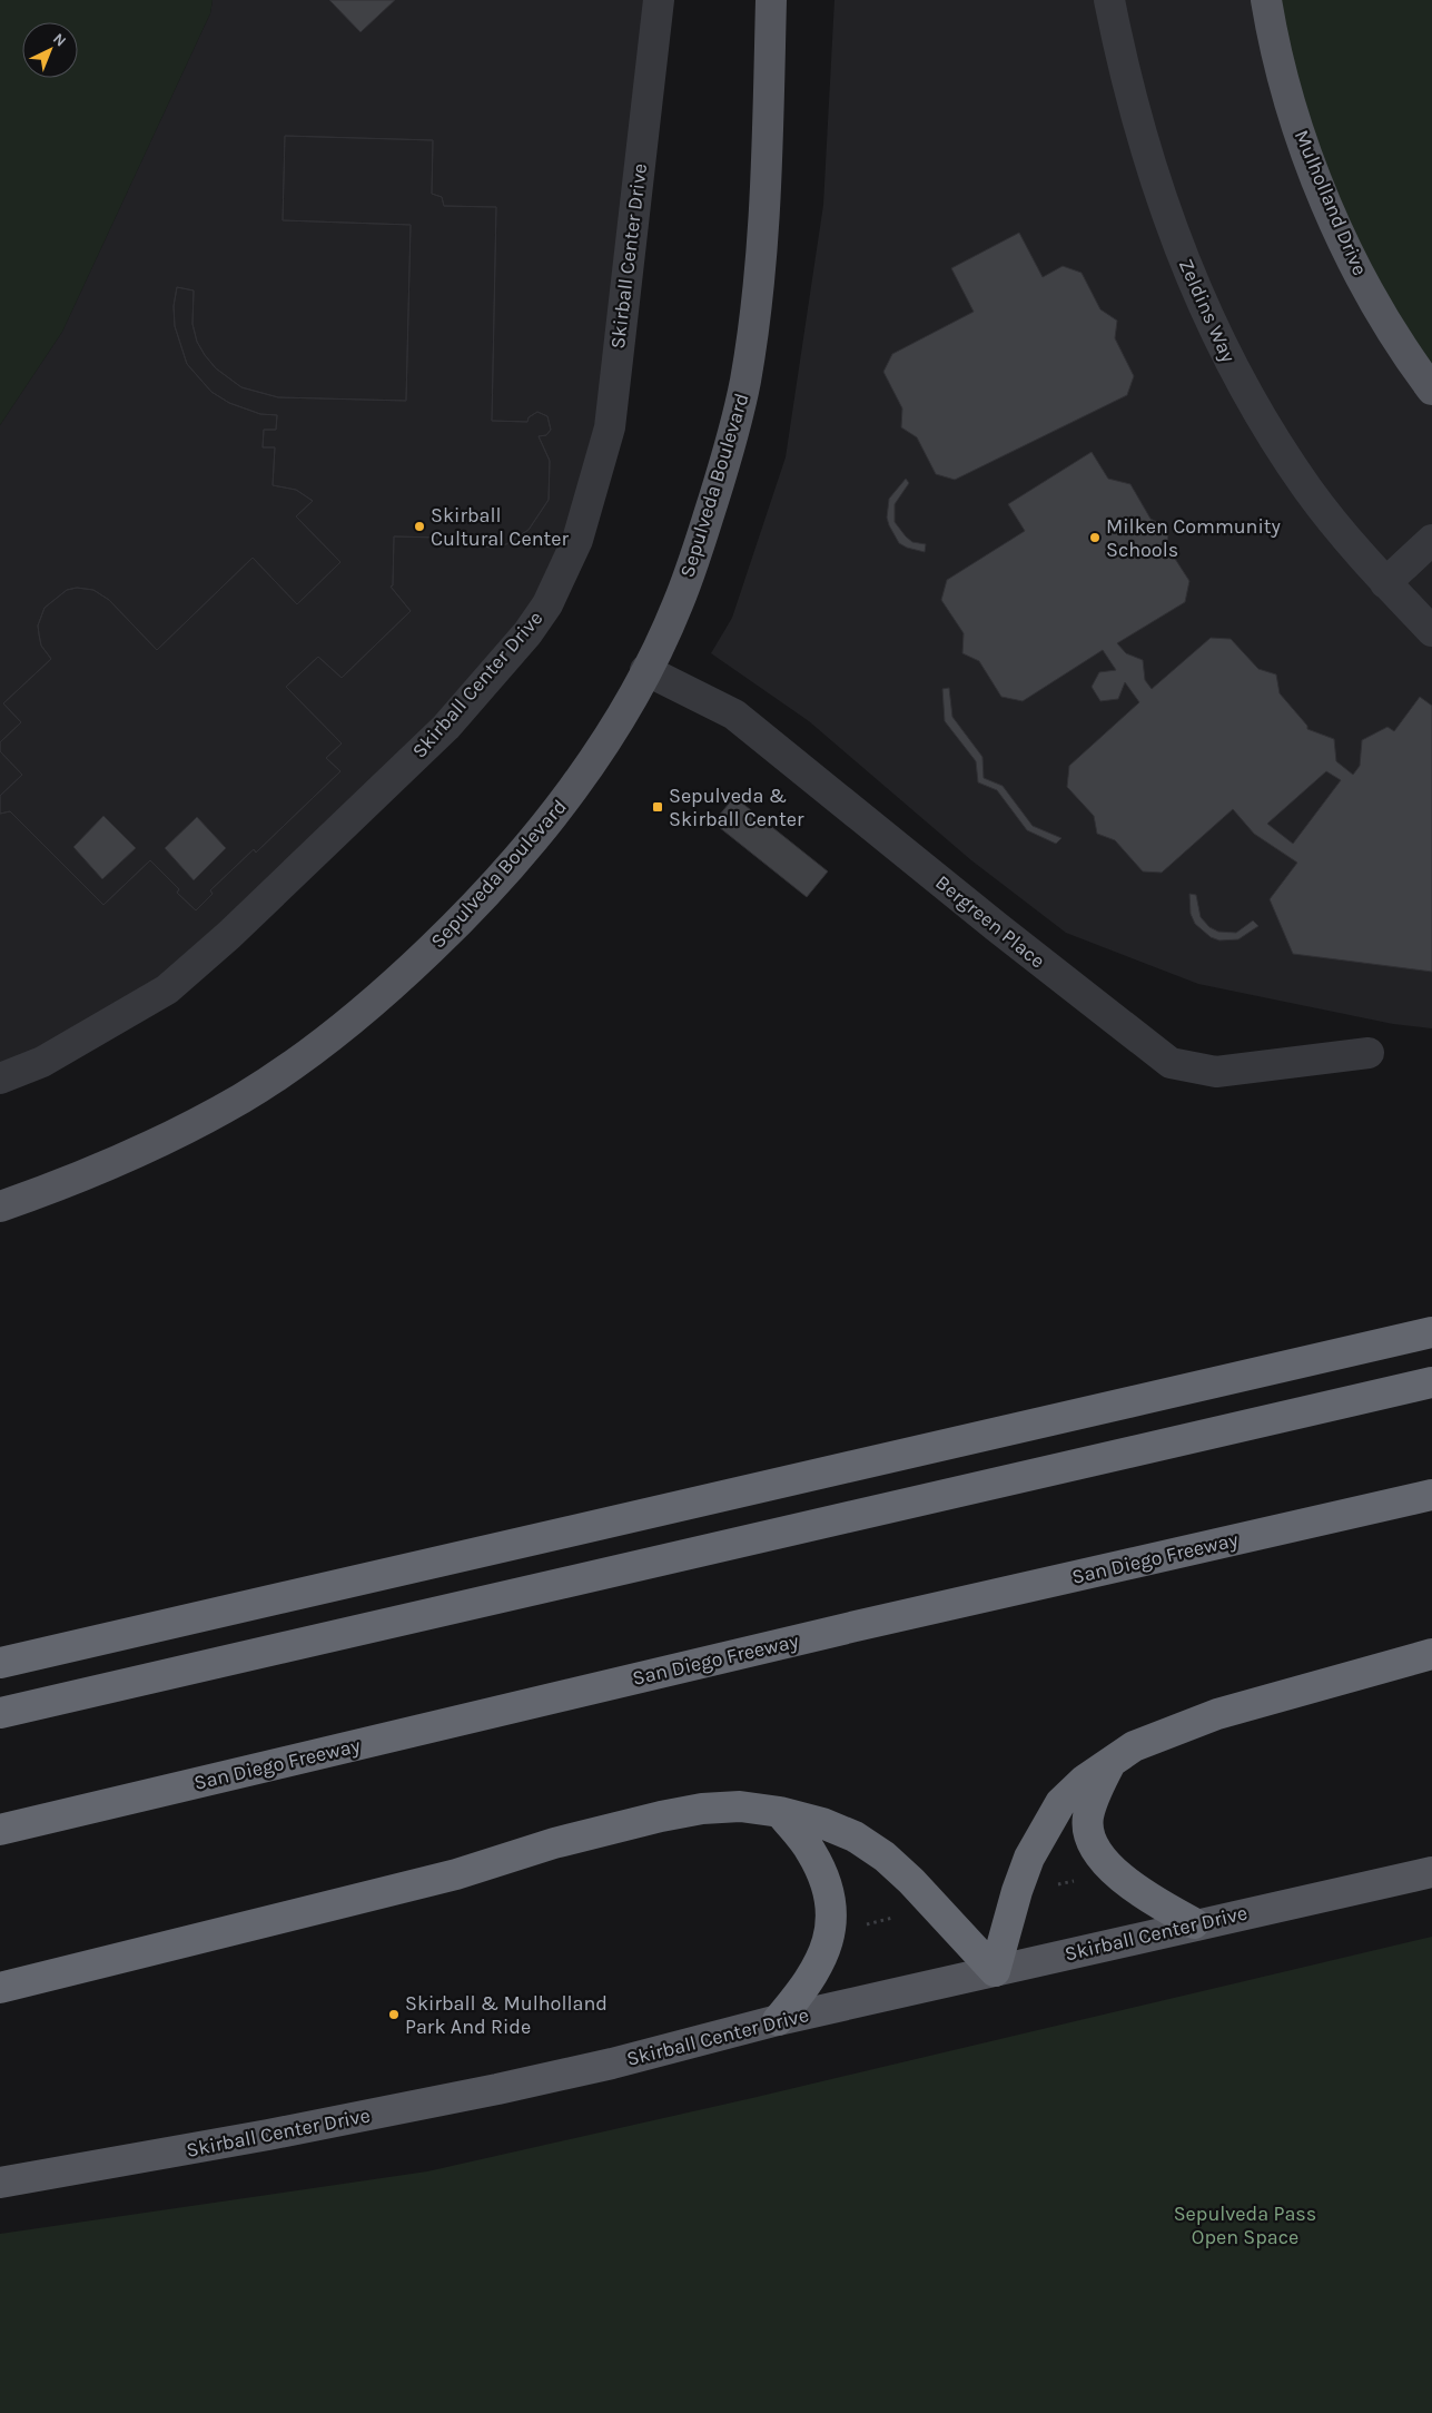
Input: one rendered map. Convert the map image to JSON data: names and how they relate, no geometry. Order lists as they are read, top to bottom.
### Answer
{
  "streets": {
    "highway": ["San Diego Freeway"],
    "main road": ["Mulholland Drive", "Skirball Center Drive", "Sepulveda Boulevard"],
    "street": ["Zeldins Way", "Bergreen Place"]
  },
  "crossings": [
    ["Sepulveda Boulevard", "Bergreen Place"]
  ],
  "parks": ["Sepulveda Pass Open Space"],
  "places": {
    "other": ["Skirball Cultural Center", "Milken Community Schools", "Skirball & Mulholland Park And Ride"],
    "transit": ["Sepulveda & Skirball Center"]
  },
  "north": "top right"
}
